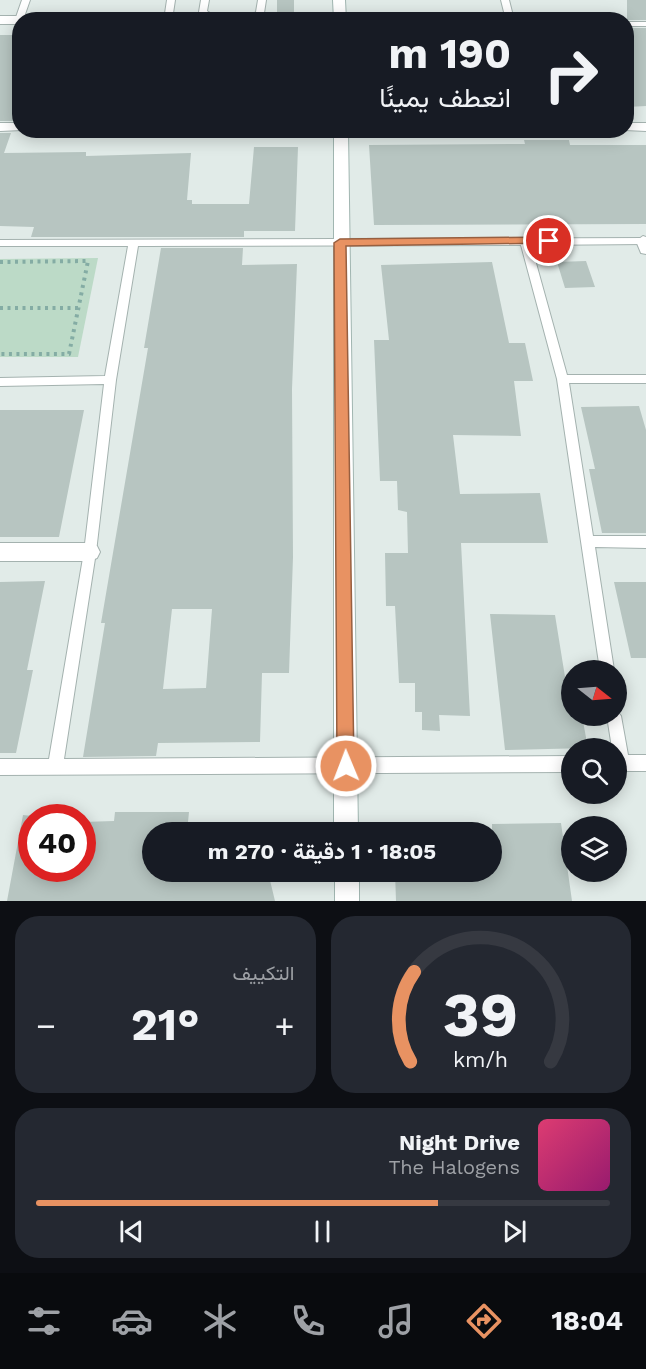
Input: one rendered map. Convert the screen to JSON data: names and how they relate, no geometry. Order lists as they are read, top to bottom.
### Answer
{
  "north": "right",
  "page": {
    "turn": ["190 m", "انعطف يمينًا"],
    "limit": "40",
    "trip": "18:05 · 1 دقيقة · 270 m",
    "tile": "التكييف",
    "heat": ["−", "21°", "+"],
    "song": ["Night Drive", "The Halogens"],
    "tabs": "18:04",
    "gauge": ["39", "km/h"]
  }
}
